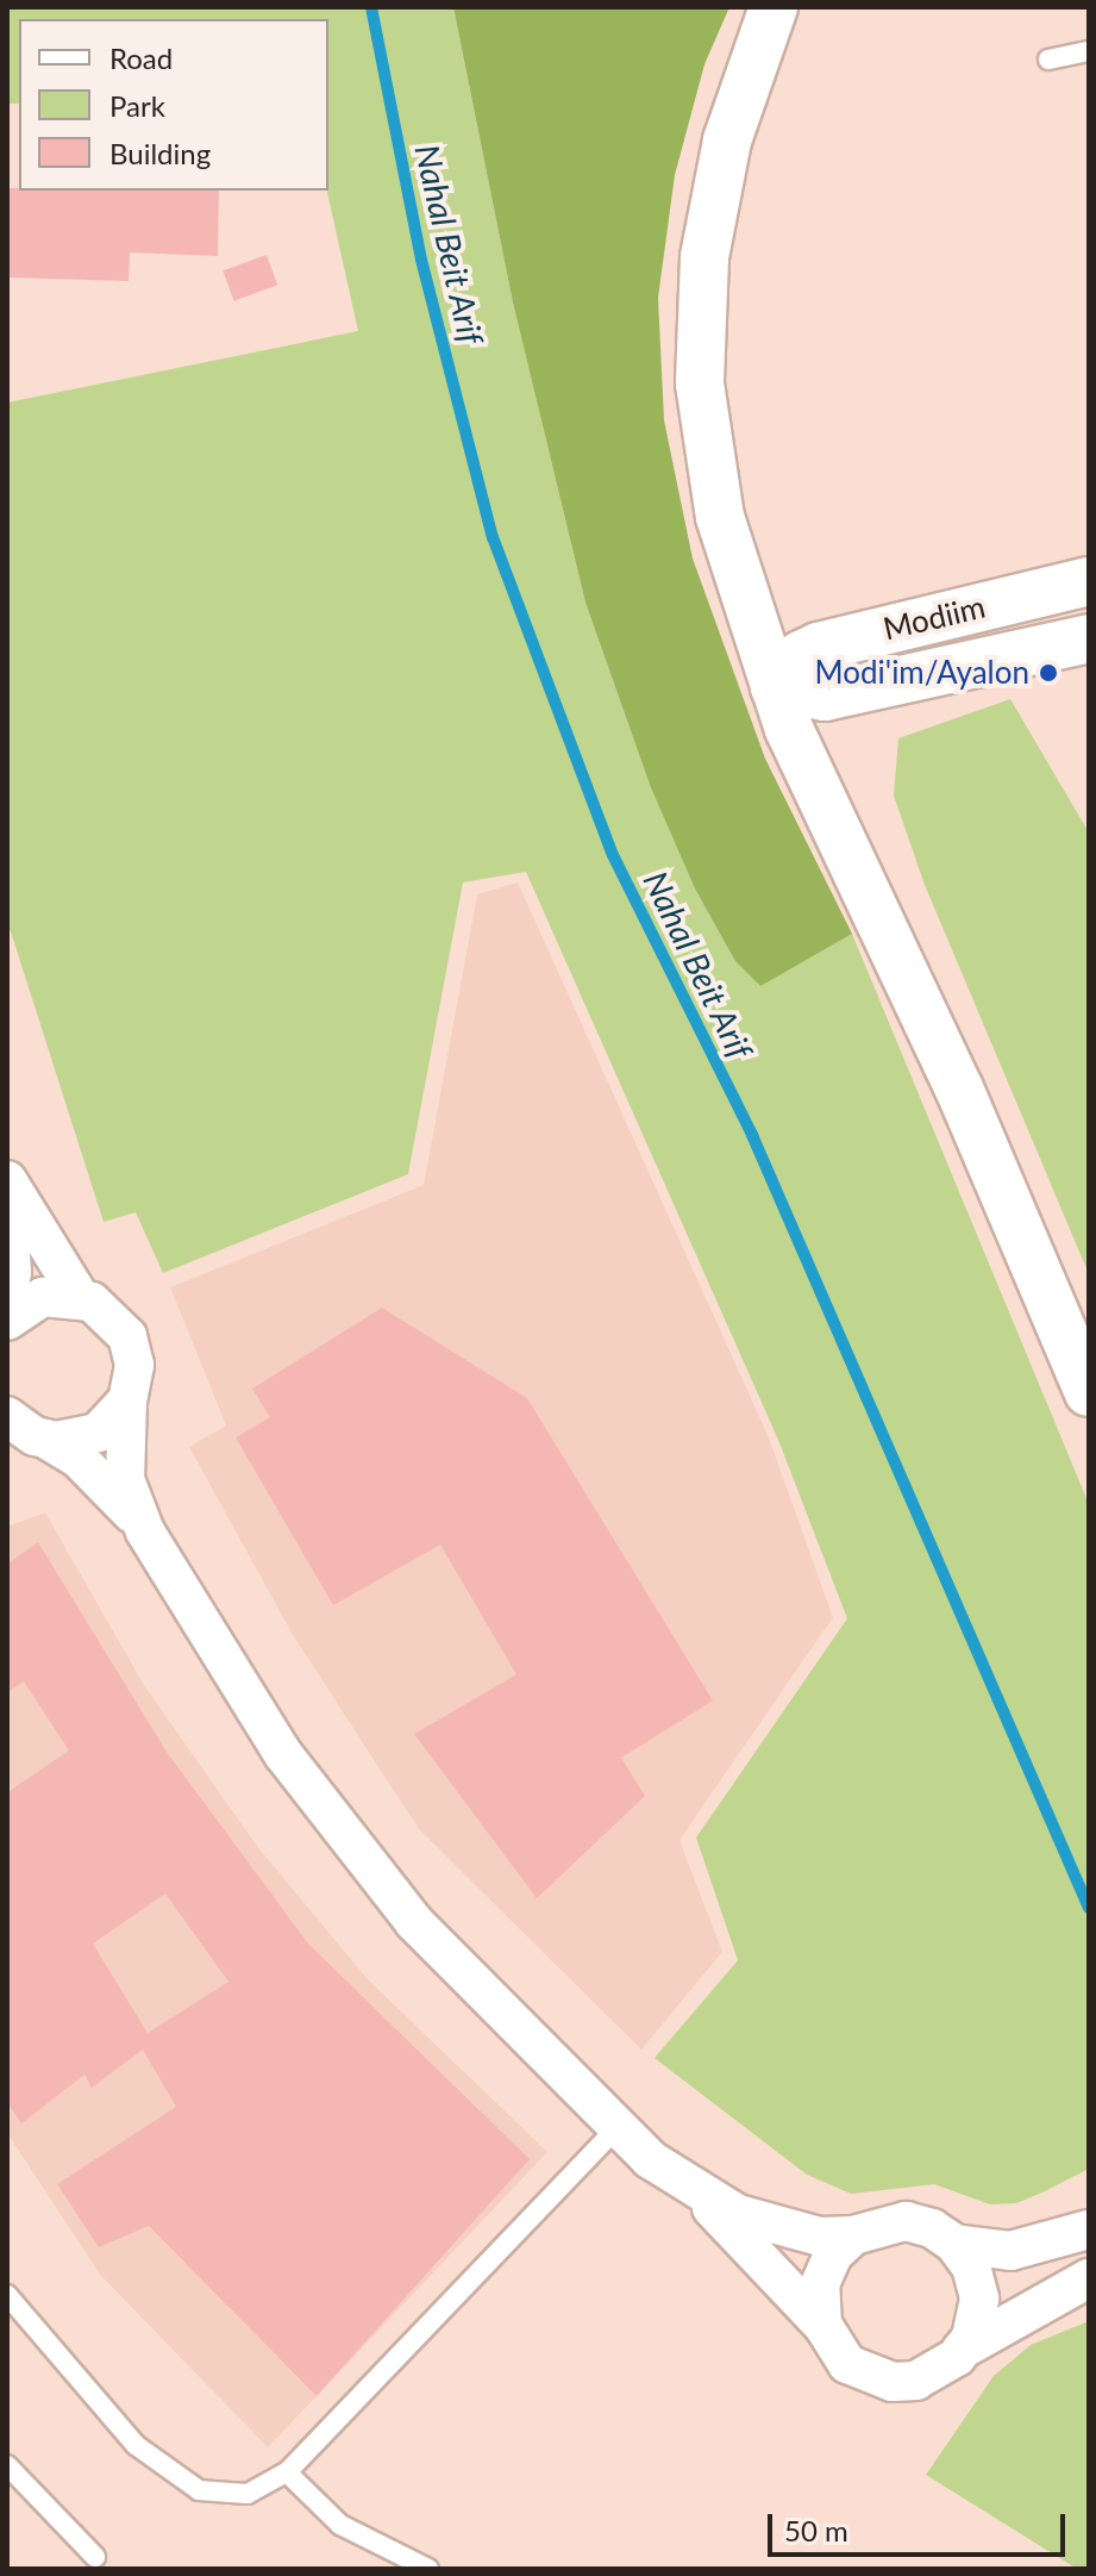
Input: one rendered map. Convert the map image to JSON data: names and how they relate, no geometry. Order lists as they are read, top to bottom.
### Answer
{
  "streets": {
    "street": ["Modiim"]
  },
  "water": ["Nahal Beit Arif"],
  "places": ["Modi'im/Ayalon"],
  "legend": ["Road", "Park", "Building"],
  "scale_bar": "50 m"
}
